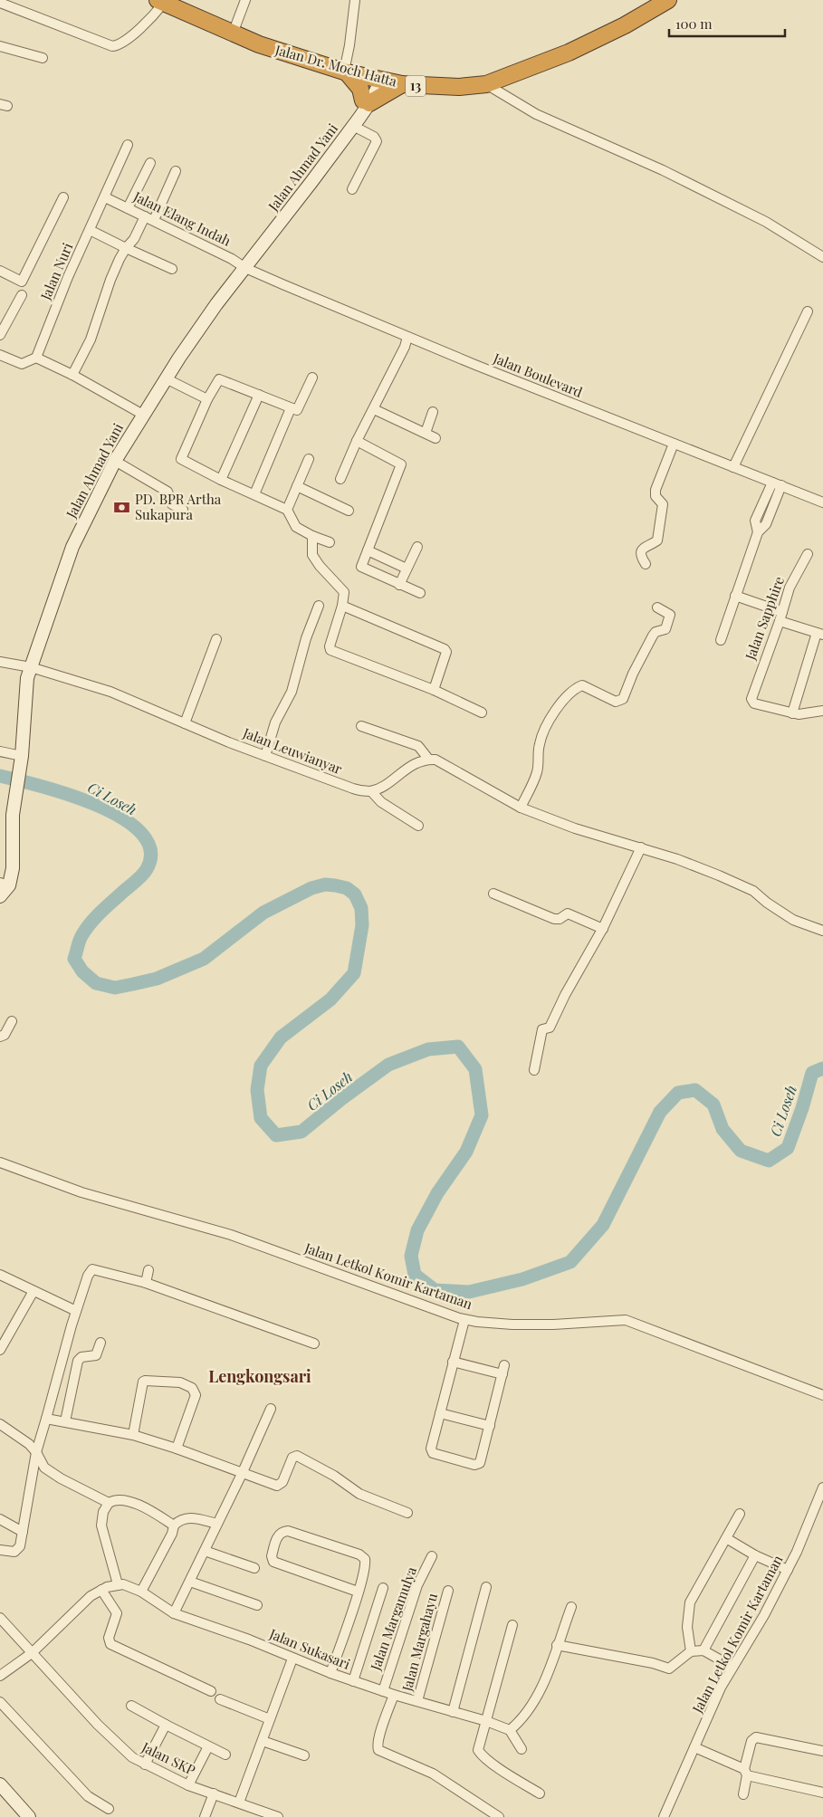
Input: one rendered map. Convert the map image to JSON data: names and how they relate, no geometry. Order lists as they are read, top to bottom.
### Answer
{
  "streets": {
    "highway": ["Jalan Dr. Moch Hatta", "13"],
    "street": [
      "Jalan Ahmad Yani",
      "Jalan Elang Indah",
      "Jalan Nuri",
      "Jalan Boulevard",
      "Jalan Sapphire",
      "Jalan Leuwianyar",
      "Jalan Letkol Komir Kartaman",
      "Jalan Margamulya",
      "Jalan Margahayu",
      "Jalan Sukasari",
      "Jalan SKP"
    ]
  },
  "crossings": [
    ["Jalan Dr. Moch Hatta", "Jalan Ahmad Yani"],
    ["Jalan Ahmad Yani", "Jalan Elang Indah"],
    ["Jalan Ahmad Yani", "Jalan Boulevard"],
    ["Jalan Ahmad Yani", "Jalan Leuwianyar"],
    ["Jalan Elang Indah", "Jalan Nuri"],
    ["Jalan Elang Indah", "Jalan Boulevard"],
    ["Jalan Margamulya", "Jalan Sukasari"],
    ["Jalan Margahayu", "Jalan Sukasari"]
  ],
  "districts": ["Lengkongsari"],
  "water": ["Ci Loseh"],
  "places": {
    "bank": ["PD. BPR Artha Sukapura"]
  },
  "scale_bar": "100 m"
}
